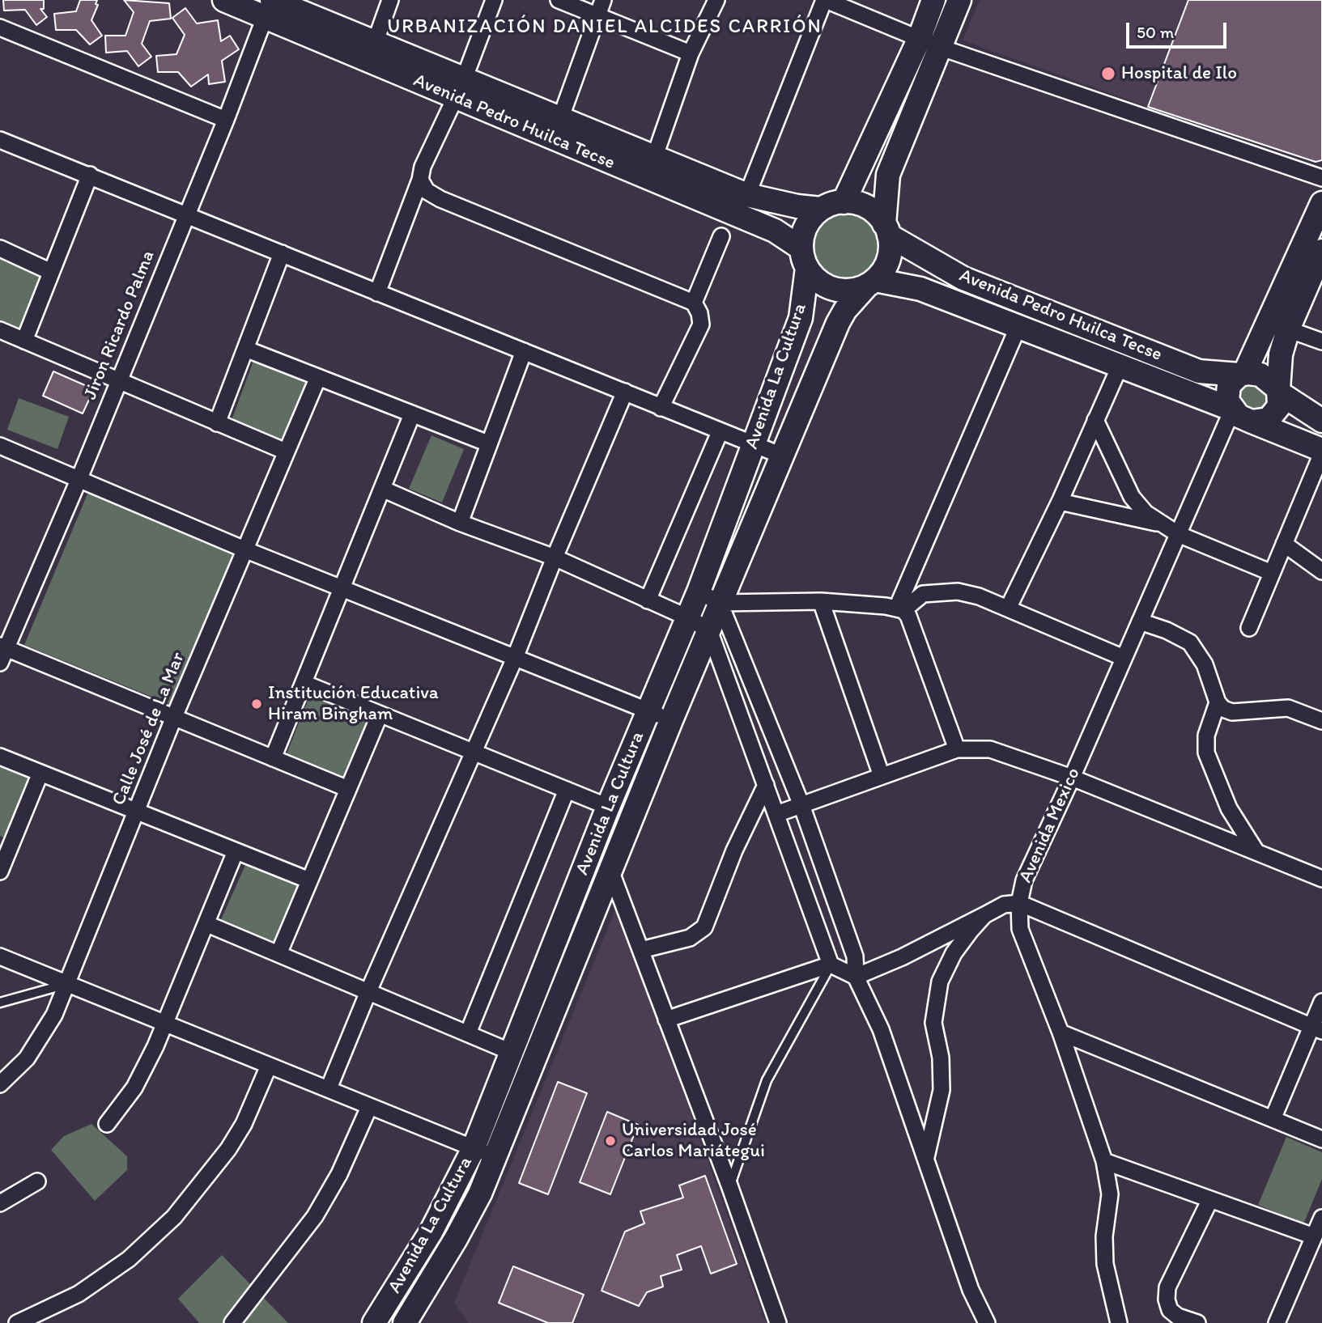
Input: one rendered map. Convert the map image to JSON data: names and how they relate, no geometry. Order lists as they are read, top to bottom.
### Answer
{
  "streets": {
    "main road": ["Avenida Pedro Huilca Tecse", "Avenida La Cultura"],
    "street": ["Jiron Ricardo Palma", "Calle José de La Mar", "Avenida Mexico"]
  },
  "crossings": [
    ["Avenida Pedro Huilca Tecse", "Jiron Ricardo Palma"],
    ["Avenida Pedro Huilca Tecse", "Avenida La Cultura"],
    ["Avenida Pedro Huilca Tecse", "Avenida Mexico"]
  ],
  "districts": ["URBANIZACIÓN DANIEL ALCIDES CARRIÓN"],
  "places": ["Hospital de Ilo", "Institución Educativa Hiram Bingham", "Universidad José Carlos Mariátegui"],
  "scale_bar": "50 m"
}
